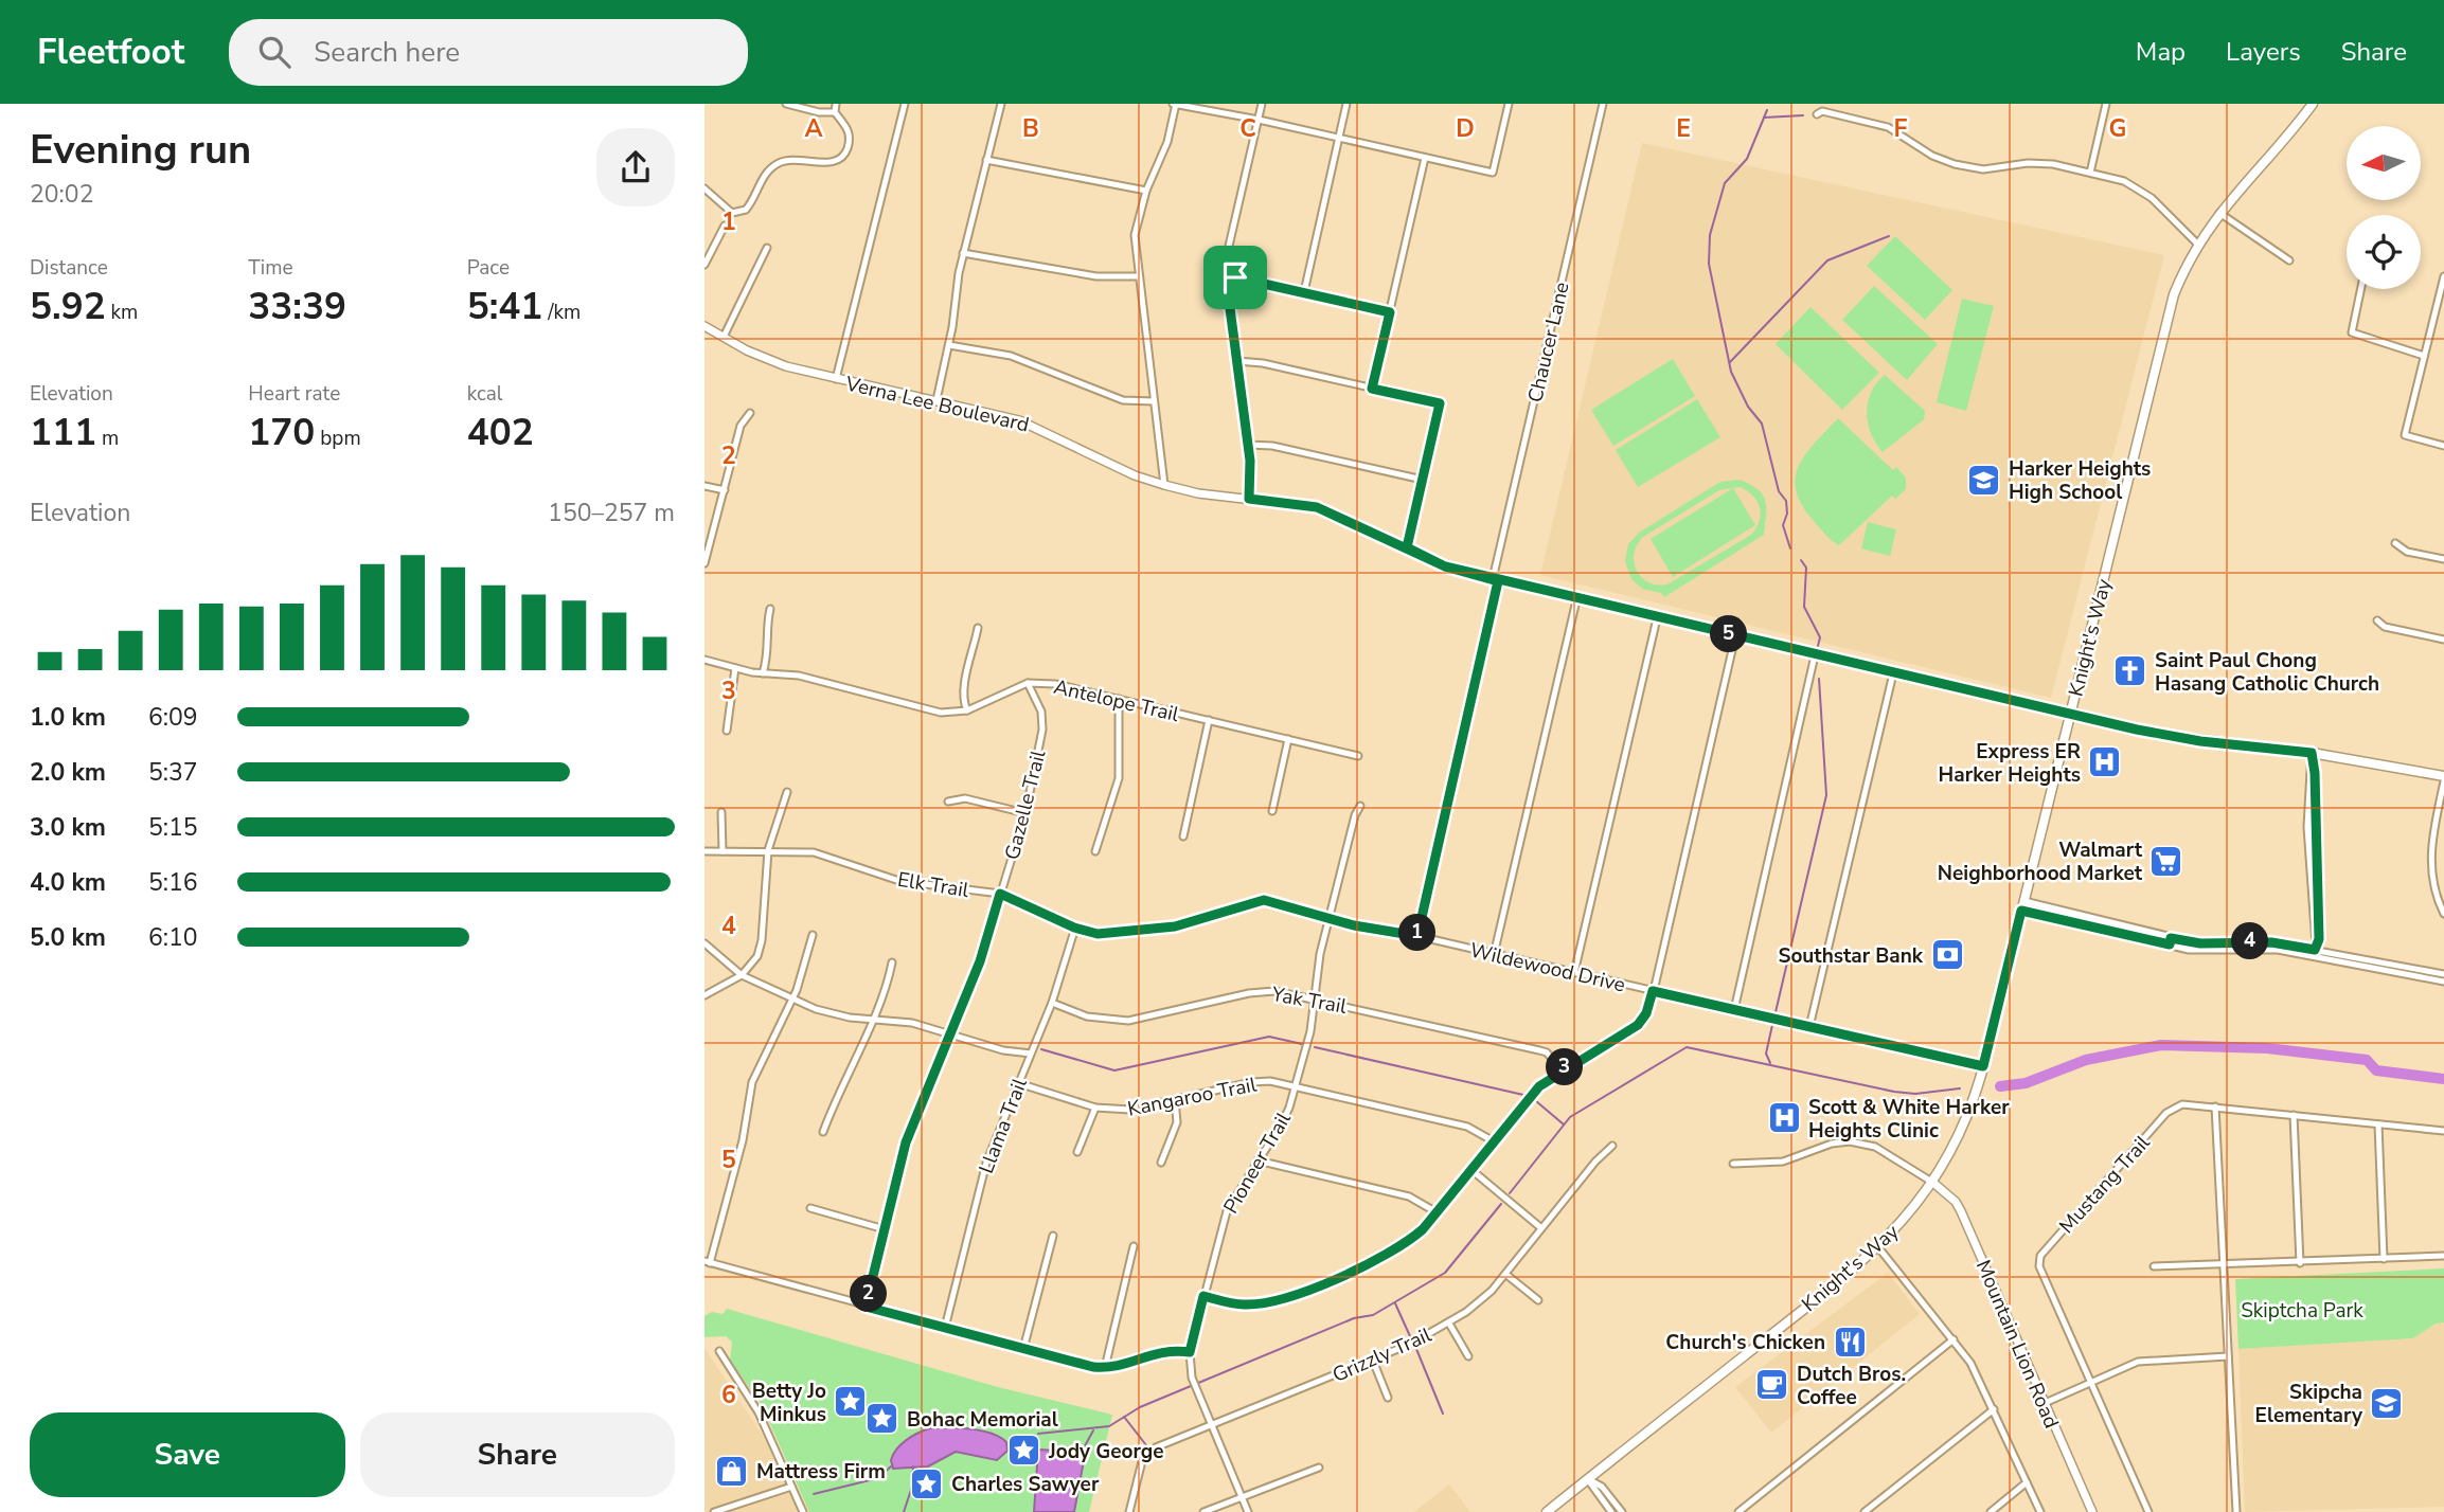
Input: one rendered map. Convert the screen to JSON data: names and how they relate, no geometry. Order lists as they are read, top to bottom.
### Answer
{
  "streets": {
    "main road": ["Knight's Way"],
    "street": [
      "Chaucer Lane",
      "Verna Lee Boulevard",
      "Antelope Trail",
      "Gazelle Trail",
      "Elk Trail",
      "Wildewood Drive",
      "Yak Trail",
      "Kangaroo Trail",
      "Llama Trail",
      "Pioneer Trail",
      "Mustang Trail",
      "Mountain Lion Road",
      "Grizzly Trail"
    ]
  },
  "crossings": [
    ["Chaucer Lane", "Verna Lee Boulevard"],
    ["Chaucer Lane", "Wildewood Drive"],
    ["Verna Lee Boulevard", "Knight's Way"],
    ["Knight's Way", "Wildewood Drive"],
    ["Knight's Way", "Mountain Lion Road"],
    ["Antelope Trail", "Gazelle Trail"],
    ["Gazelle Trail", "Elk Trail"],
    ["Elk Trail", "Wildewood Drive"],
    ["Elk Trail", "Llama Trail"],
    ["Elk Trail", "Pioneer Trail"],
    ["Wildewood Drive", "Pioneer Trail"],
    ["Yak Trail", "Llama Trail"],
    ["Yak Trail", "Pioneer Trail"],
    ["Kangaroo Trail", "Llama Trail"],
    ["Kangaroo Trail", "Pioneer Trail"],
    ["Pioneer Trail", "Grizzly Trail"]
  ],
  "parks": ["Skiptcha Park"],
  "places": {
    "school or university": ["Harker Heights High School", "Skipcha Elementary"],
    "church": ["Saint Paul Chong Hasang Catholic Church"],
    "hospital": ["Express ER Harker Heights", "Scott & White Harker Heights Clinic"],
    "supermarket": ["Walmart Neighborhood Market"],
    "bank": ["Southstar Bank"],
    "restaurant": ["Church's Chicken"],
    "cafe": ["Dutch Bros. Coffee"],
    "place": [
      "Betty Jo Minkus",
      "Bohac Memorial",
      "Jody George",
      "Charles Sawyer"
    ],
    "shop": ["Mattress Firm"]
  },
  "north": "left",
  "page": {
    "header": "Fleetfoot",
    "search": "Search here",
    "nav": ["Map", "Layers", "Share"],
    "heading": ["Evening run", "20:02"],
    "stats": [
      ["Distance", "5.92 km"],
      ["Time", "33:39"],
      ["Pace", "5:41 /km"],
      ["Elevation", "111 m"],
      ["Heart rate", "170 bpm"],
      ["kcal", "402"]
    ],
    "chart": ["Elevation", "150–257 m"],
    "pins": [
      "5",
      "1",
      "4",
      "3",
      "2"
    ],
    "list": [
      {
        "name": "1.0 km",
        "note": "6:09"
      },
      {
        "name": "2.0 km",
        "note": "5:37"
      },
      {
        "name": "3.0 km",
        "note": "5:15"
      },
      {
        "name": "4.0 km",
        "note": "5:16"
      },
      {
        "name": "5.0 km",
        "note": "6:10"
      }
    ],
    "buttons": ["Save", "Share"]
  },
  "grid": {
    "columns": [
      "A",
      "B",
      "C",
      "D",
      "E",
      "F",
      "G"
    ],
    "rows": [
      "1",
      "2",
      "3",
      "4",
      "5",
      "6"
    ]
  }
}
